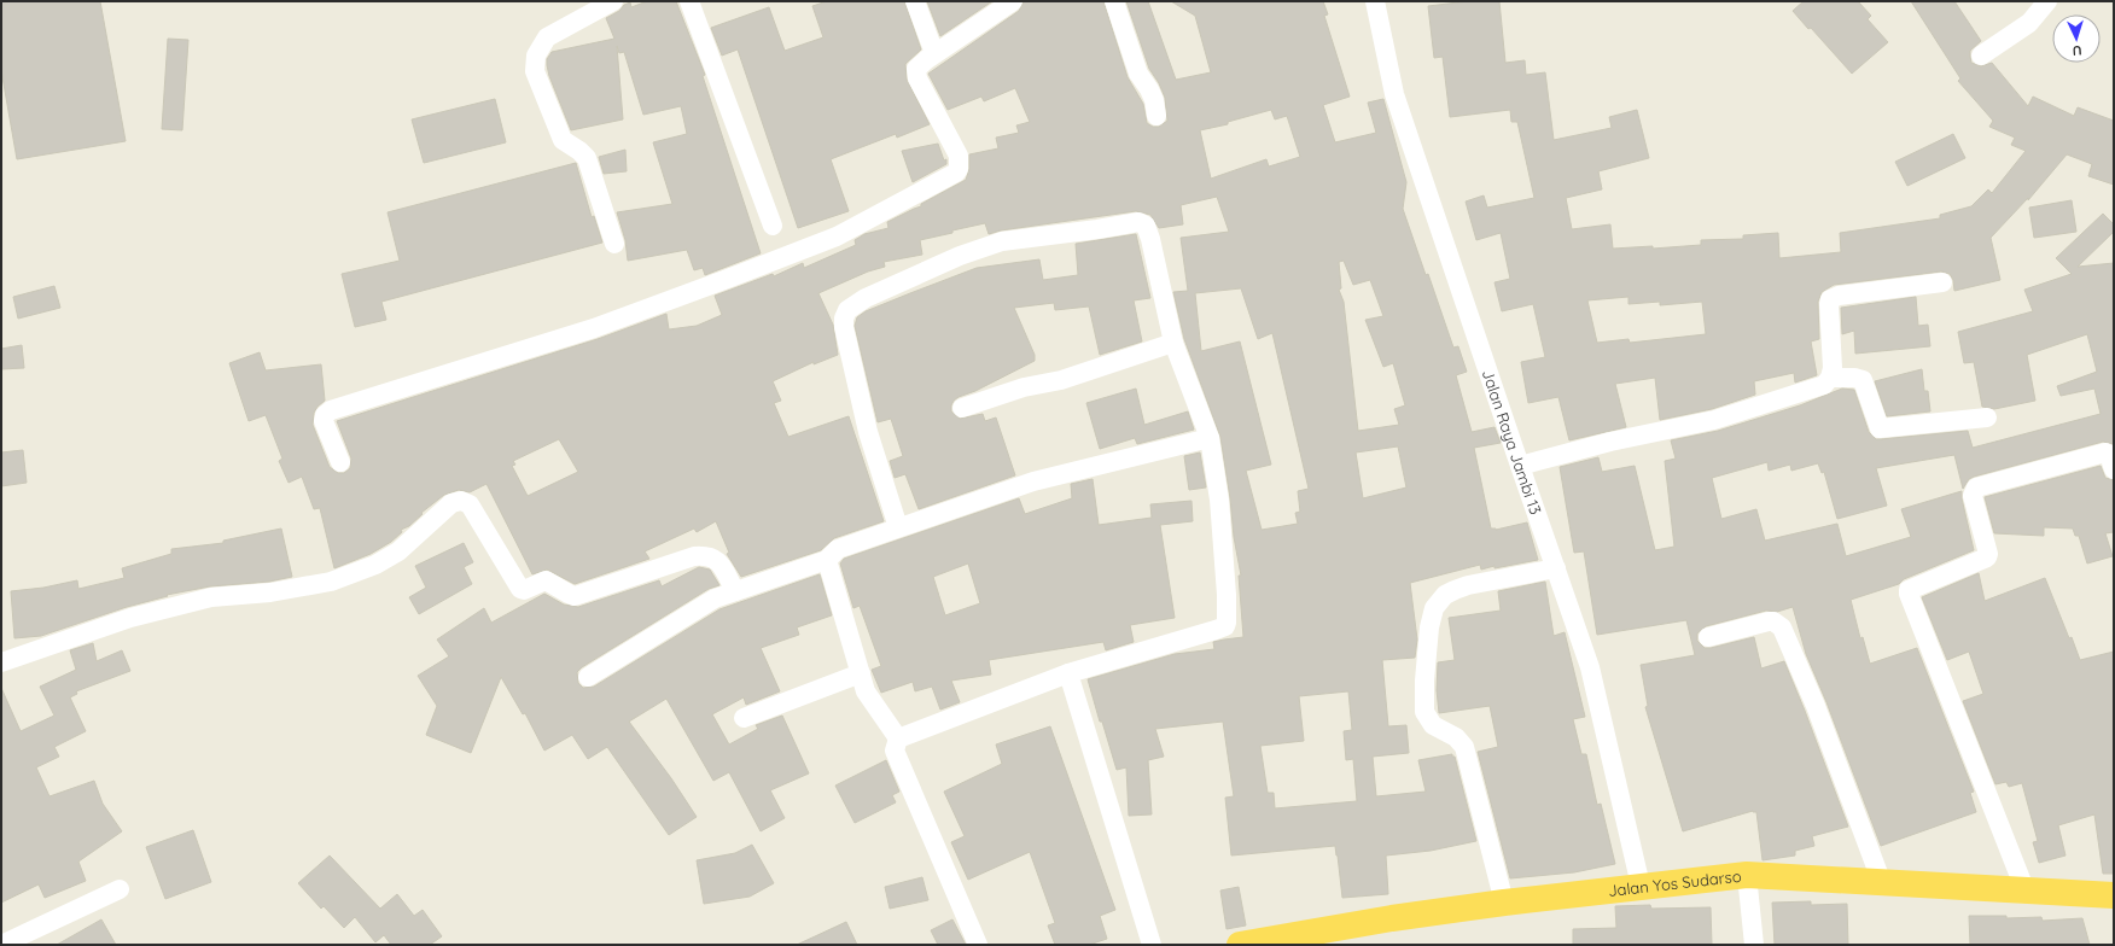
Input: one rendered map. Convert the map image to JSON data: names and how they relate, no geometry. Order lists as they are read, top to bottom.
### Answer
{
  "streets": {
    "highway": ["Jalan Yos Sudarso"],
    "street": ["Jalan Raya Jambi 13"]
  },
  "crossings": [
    ["Jalan Raya Jambi 13", "Jalan Yos Sudarso"]
  ],
  "north": "bottom"
}
